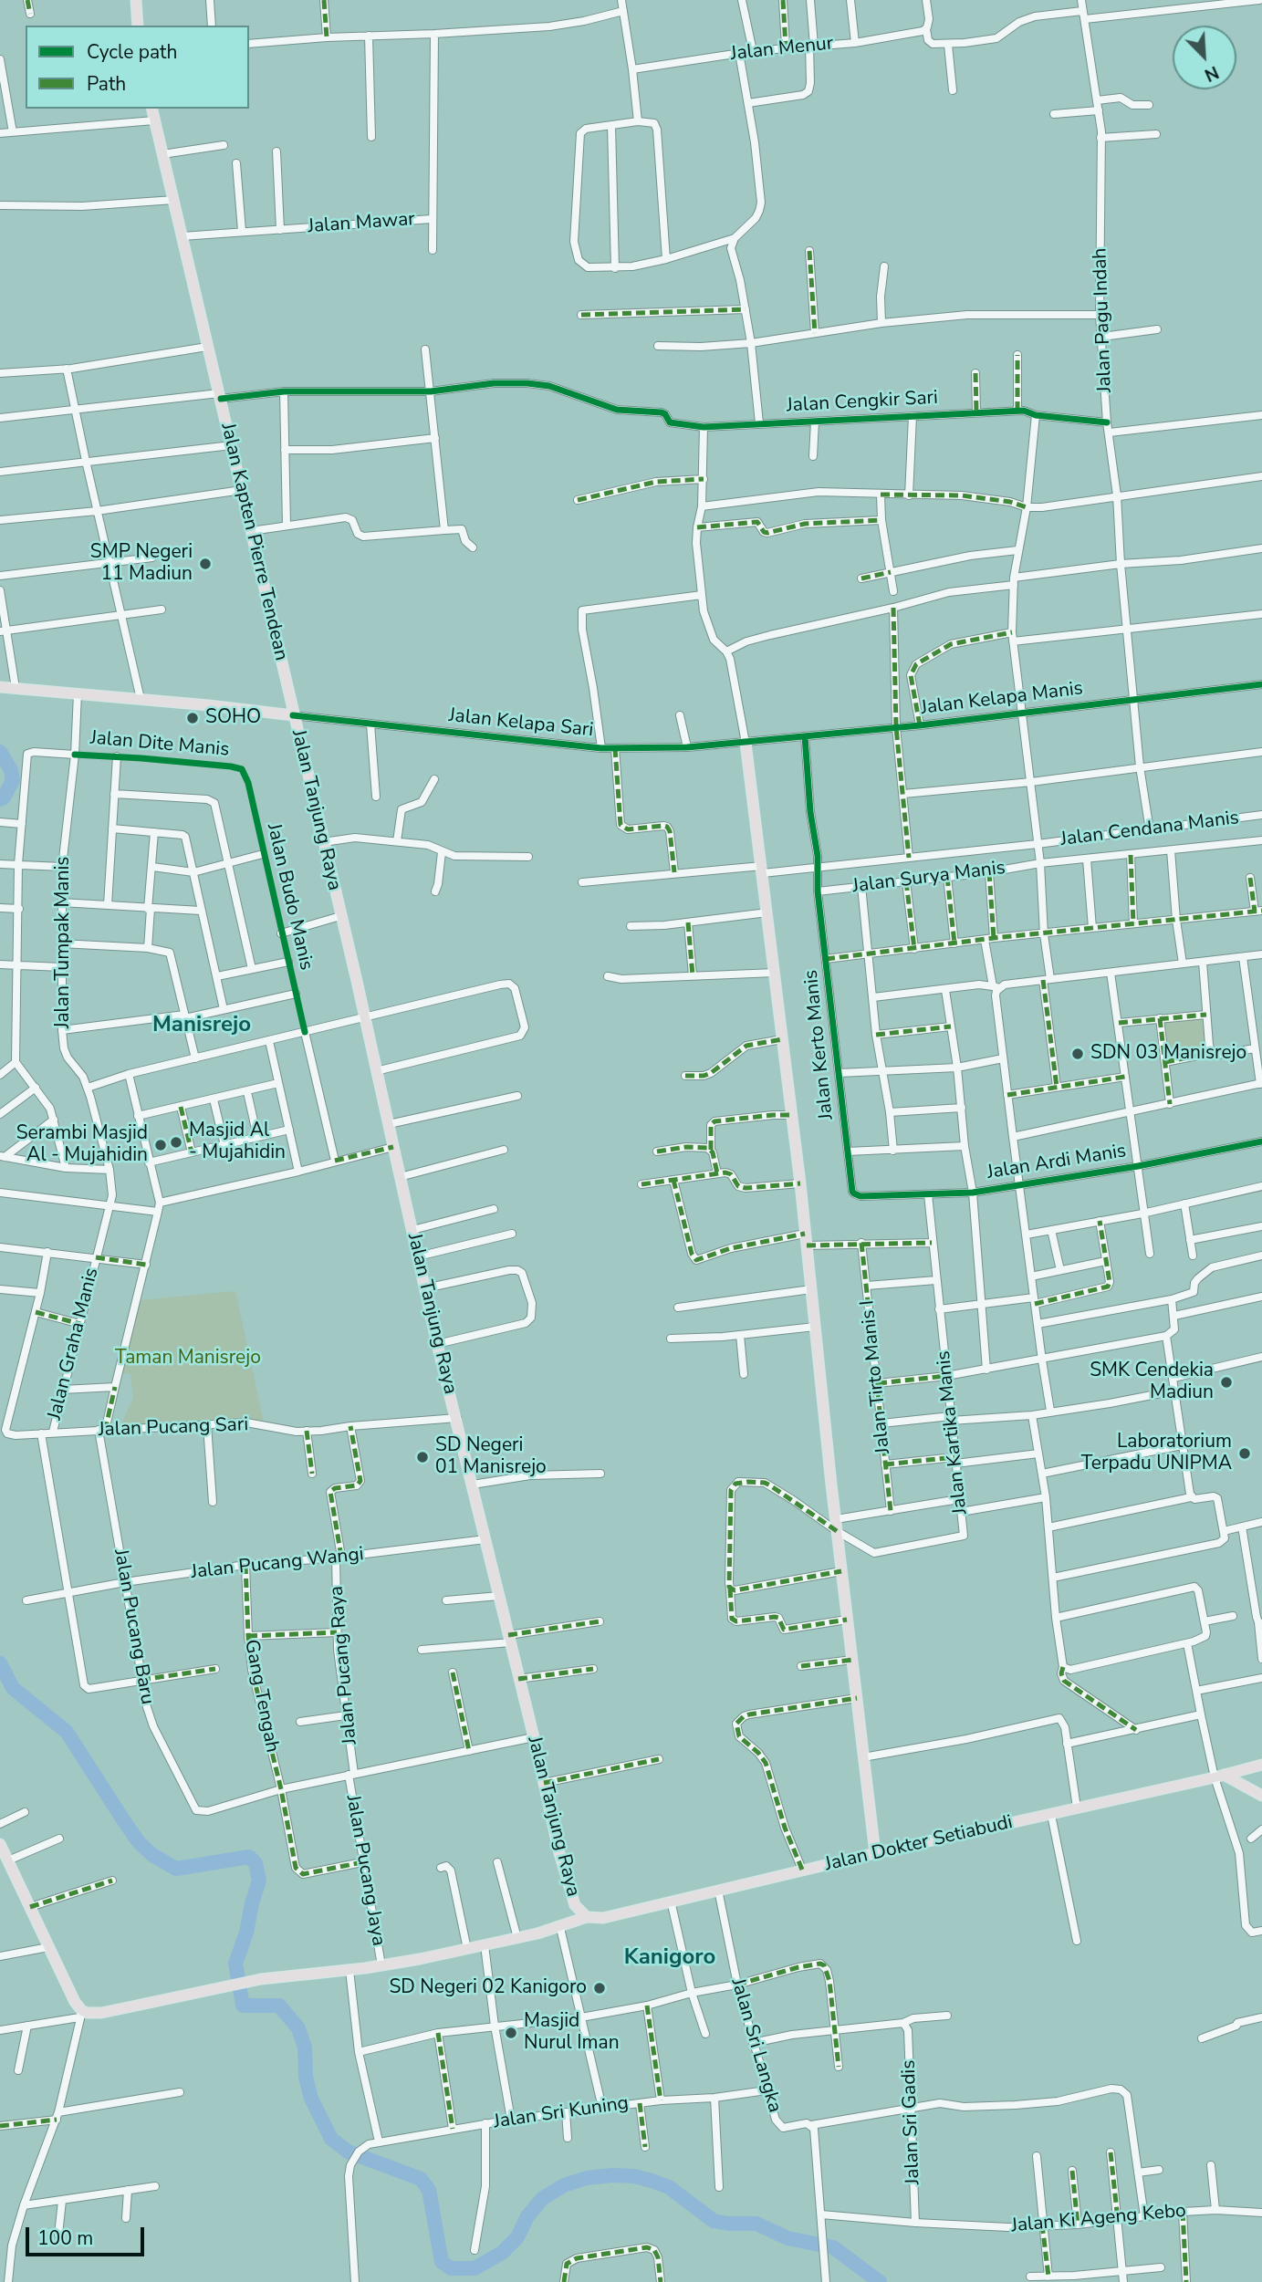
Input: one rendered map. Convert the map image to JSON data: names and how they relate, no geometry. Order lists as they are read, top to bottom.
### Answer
{
  "streets": {
    "main road": ["Jalan Kapten Pierre Tendean", "Jalan Tanjung Raya", "Jalan Dokter Setiabudi"],
    "street": [
      "Jalan Menur",
      "Jalan Mawar",
      "Jalan Pagu Indah",
      "Jalan Cengkir Sari",
      "Jalan Kelapa Manis",
      "Jalan Kelapa Sari",
      "Jalan Cendana Manis",
      "Jalan Surya Manis",
      "Jalan Tumpak Manis",
      "Jalan Kerto Manis",
      "Jalan Ardi Manis",
      "Jalan Graha Manis",
      "Jalan Tirto Manis I",
      "Jalan Pucang Sari",
      "Jalan Kartika Manis",
      "Jalan Pucang Wangi",
      "Jalan Pucang Baru",
      "Jalan Pucang Raya",
      "Gang Tengah",
      "Jalan Pucang Jaya",
      "Jalan Sri Langka",
      "Jalan Sri Kuning",
      "Jalan Sri Gadis",
      "Jalan Ki Ageng Kebo"
    ],
    "cycle path": ["Jalan Dite Manis"]
  },
  "crossings": [
    ["Jalan Mawar", "Jalan Kapten Pierre Tendean"],
    ["Jalan Pagu Indah", "Jalan Kelapa Manis"],
    ["Jalan Pagu Indah", "Jalan Cendana Manis"],
    ["Jalan Cengkir Sari", "Jalan Kapten Pierre Tendean"],
    ["Jalan Kapten Pierre Tendean", "Jalan Kelapa Sari"],
    ["Jalan Kapten Pierre Tendean", "Jalan Tanjung Raya"],
    ["Jalan Kelapa Manis", "Jalan Kelapa Sari"],
    ["Jalan Kelapa Manis", "Jalan Kerto Manis"],
    ["Jalan Kelapa Sari", "Jalan Tanjung Raya"],
    ["Jalan Tanjung Raya", "Jalan Pucang Sari"],
    ["Jalan Tanjung Raya", "Jalan Pucang Wangi"],
    ["Jalan Tanjung Raya", "Jalan Dokter Setiabudi"],
    ["Jalan Cendana Manis", "Jalan Kerto Manis"],
    ["Jalan Surya Manis", "Jalan Kerto Manis"],
    ["Jalan Tumpak Manis", "Jalan Graha Manis"],
    ["Jalan Kerto Manis", "Jalan Ardi Manis"],
    ["Jalan Ardi Manis", "Jalan Kartika Manis"],
    ["Jalan Graha Manis", "Jalan Pucang Sari"],
    ["Jalan Pucang Sari", "Jalan Pucang Baru"],
    ["Jalan Pucang Sari", "Jalan Pucang Raya"],
    ["Jalan Pucang Wangi", "Jalan Pucang Baru"],
    ["Jalan Pucang Wangi", "Jalan Pucang Raya"],
    ["Jalan Pucang Wangi", "Gang Tengah"],
    ["Jalan Pucang Baru", "Gang Tengah"],
    ["Jalan Pucang Raya", "Jalan Pucang Jaya"],
    ["Gang Tengah", "Jalan Pucang Jaya"],
    ["Jalan Dokter Setiabudi", "Jalan Pucang Jaya"],
    ["Jalan Dokter Setiabudi", "Jalan Sri Langka"],
    ["Jalan Sri Langka", "Jalan Sri Kuning"],
    ["Jalan Sri Gadis", "Jalan Ki Ageng Kebo"]
  ],
  "districts": ["Manisrejo", "Kanigoro"],
  "parks": ["Taman Manisrejo"],
  "places": [
    "SMP Negeri 11 Madiun",
    "SOHO",
    "SDN 03 Manisrejo",
    "Masjid Al - Mujahidin",
    "Serambi Masjid Al - Mujahidin",
    "SMK Cendekia Madiun",
    "Laboratorium Terpadu UNIPMA",
    "SD Negeri 01 Manisrejo",
    "SD Negeri 02 Kanigoro",
    "Masjid Nurul Iman"
  ],
  "legend": ["Cycle path", "Path"],
  "scale_bar": "100 m",
  "north": "bottom right"
}
